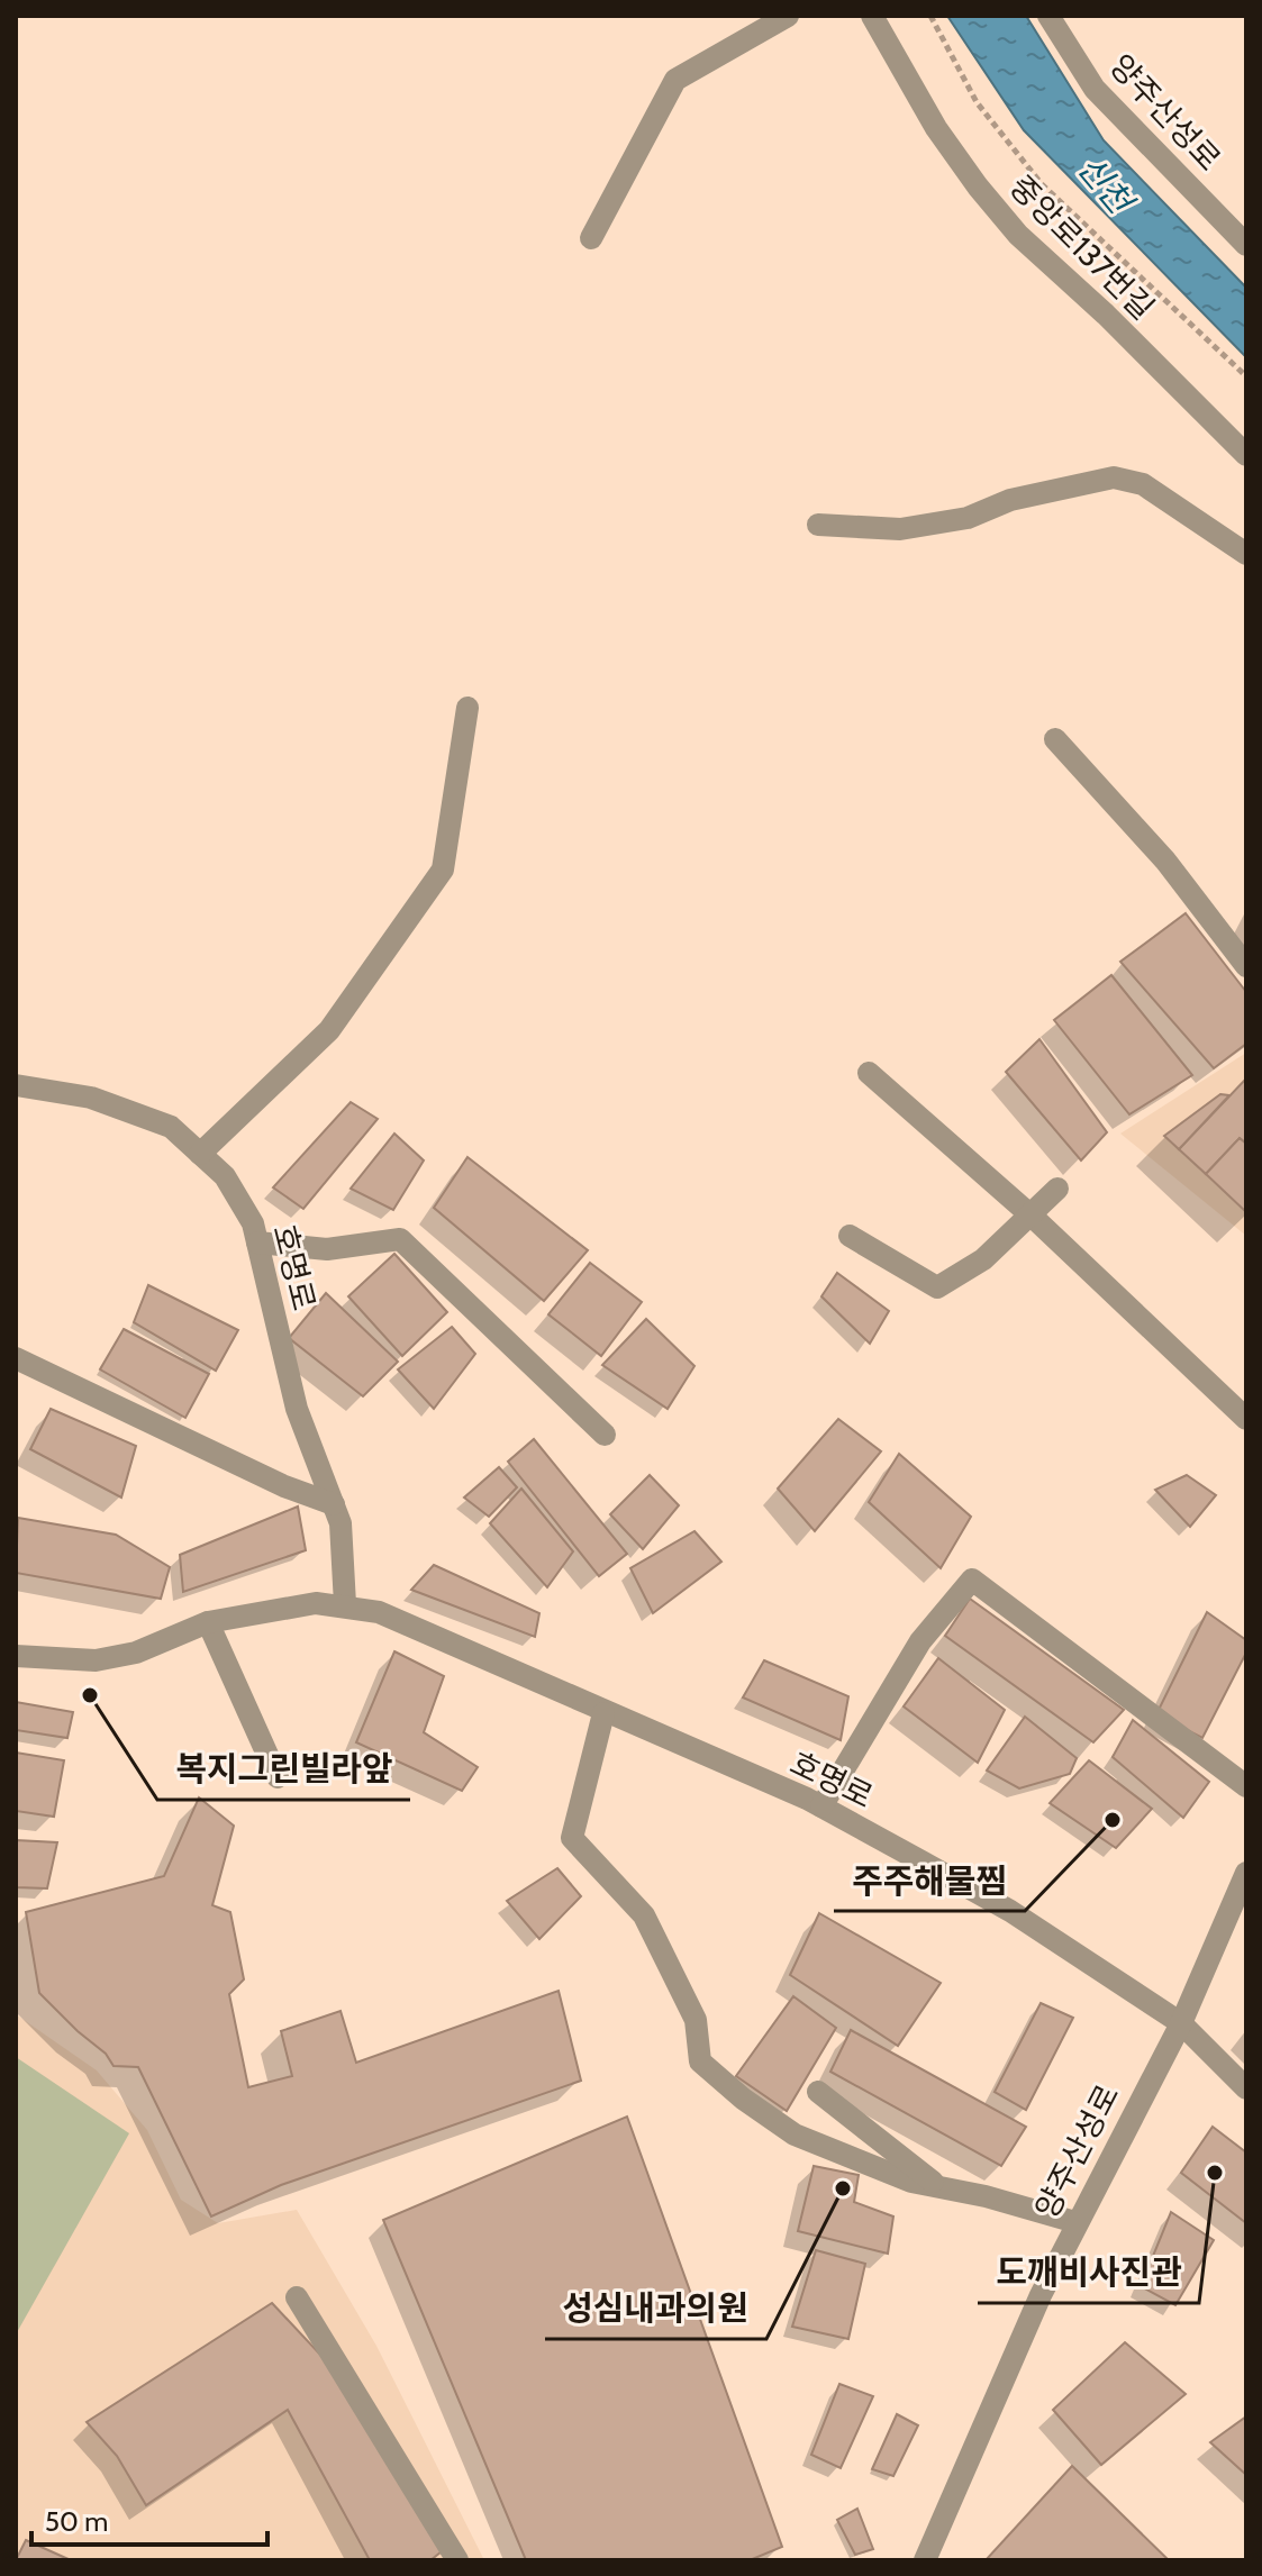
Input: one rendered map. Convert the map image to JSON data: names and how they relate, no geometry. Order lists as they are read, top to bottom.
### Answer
{
  "streets": {
    "street": ["양주산성로", "중앙로137번길", "호명로"]
  },
  "crossings": [
    ["양주산성로", "호명로"]
  ],
  "water": ["신천"],
  "places": [
    "복지그린빌라앞",
    "주주해물찜",
    "도깨비사진관",
    "성심내과의원"
  ],
  "scale_bar": "50 m"
}
